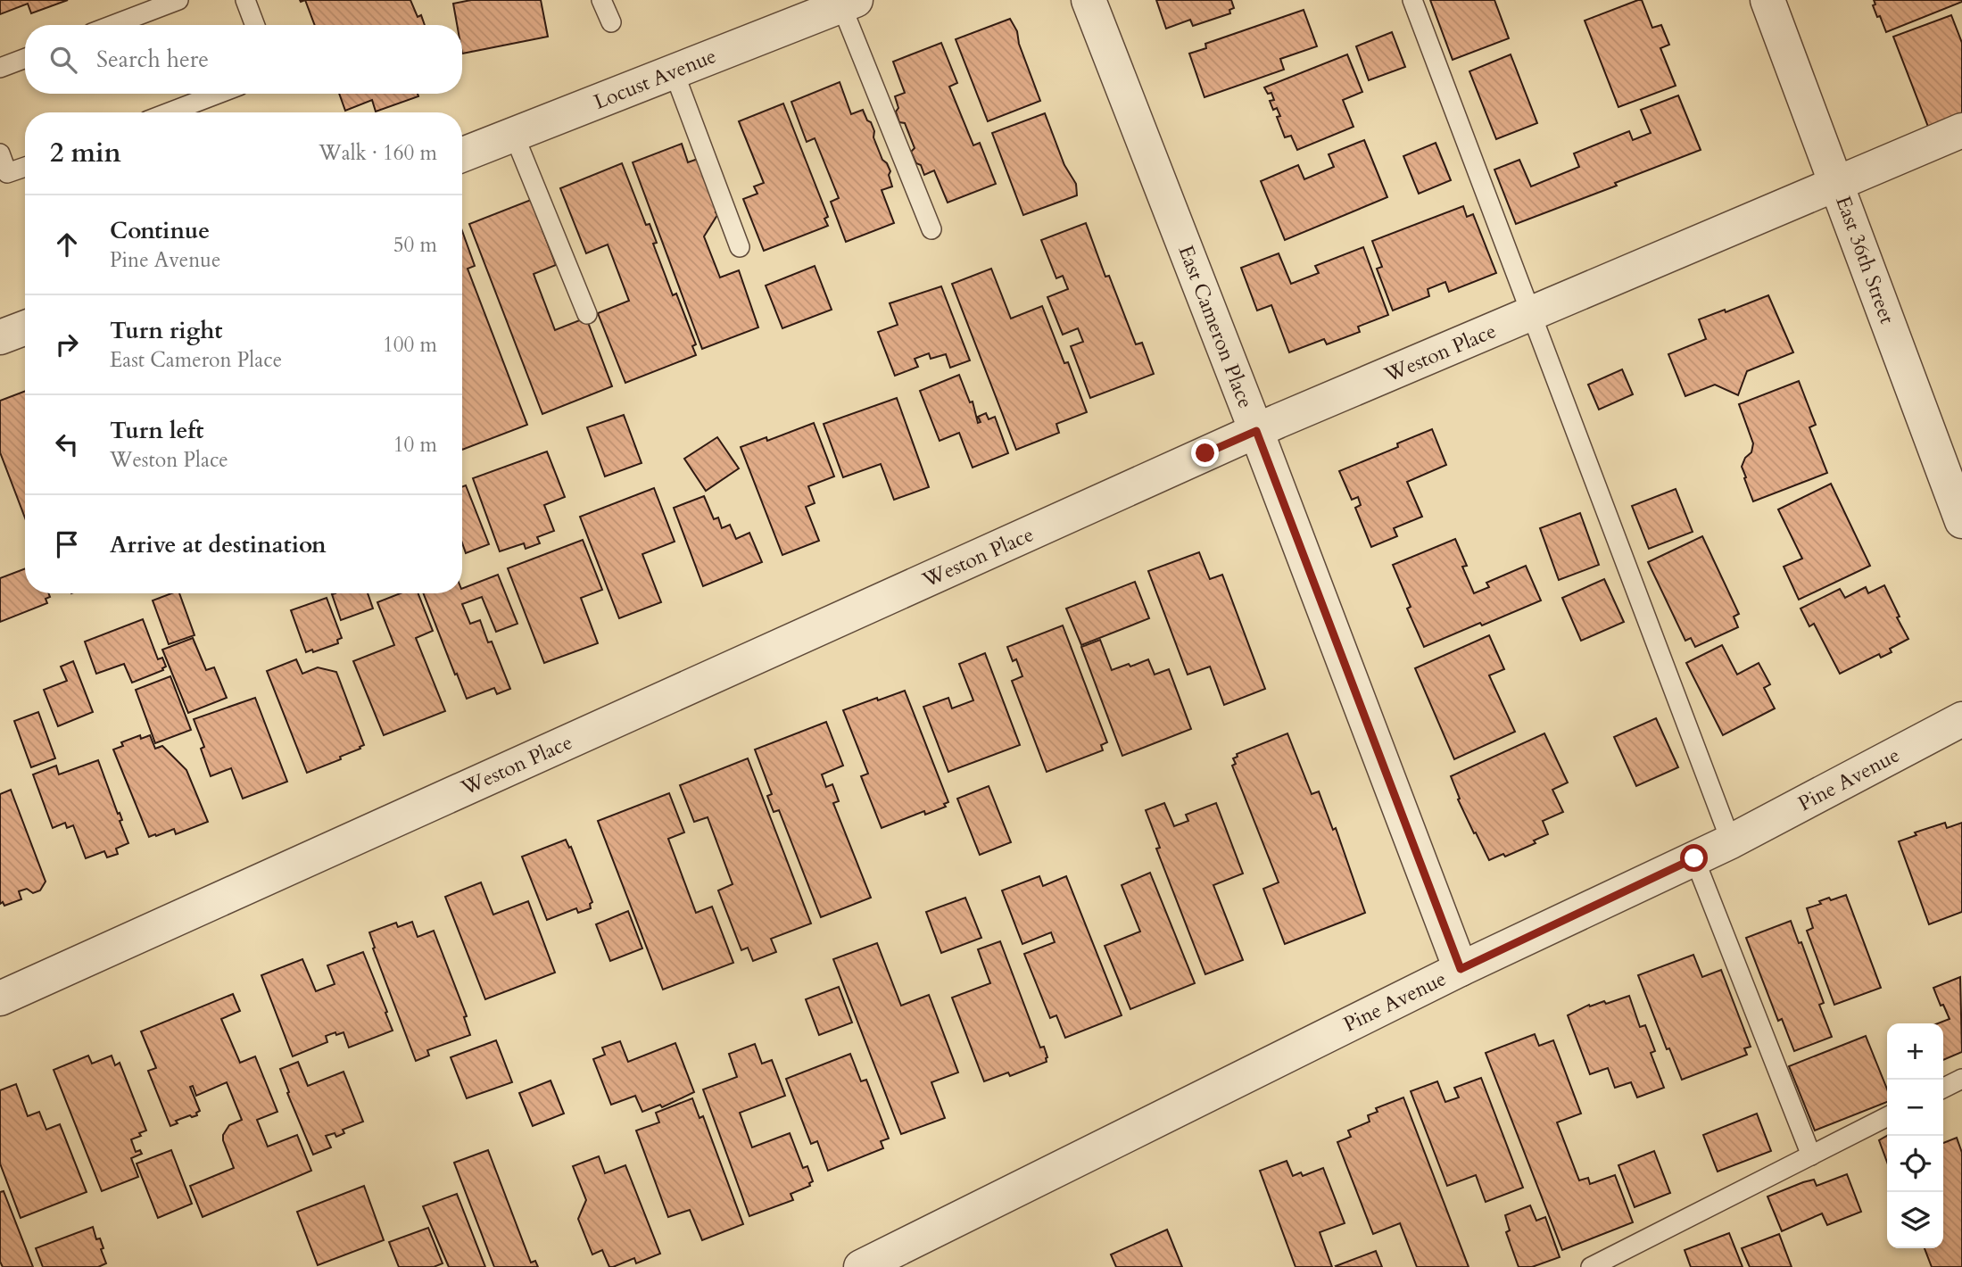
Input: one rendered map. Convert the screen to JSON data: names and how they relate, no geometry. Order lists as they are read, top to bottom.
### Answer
{
  "streets": {
    "street": [
      "Locust Avenue",
      "East 36th Street",
      "East Cameron Place",
      "Weston Place",
      "Pine Avenue"
    ]
  },
  "crossings": [
    ["East 36th Street", "Weston Place"],
    ["East Cameron Place", "Weston Place"],
    ["East Cameron Place", "Pine Avenue"]
  ],
  "page": {
    "search": "Search here",
    "heading": ["2 min", "Walk · 160 m"],
    "list": [
      ["Continue", "Pine Avenue", "50 m"],
      ["Turn right", "East Cameron Place", "100 m"],
      ["Turn left", "Weston Place", "10 m"],
      "Arrive at destination"
    ],
    "map_buttons": ["+", "−"]
  }
}
